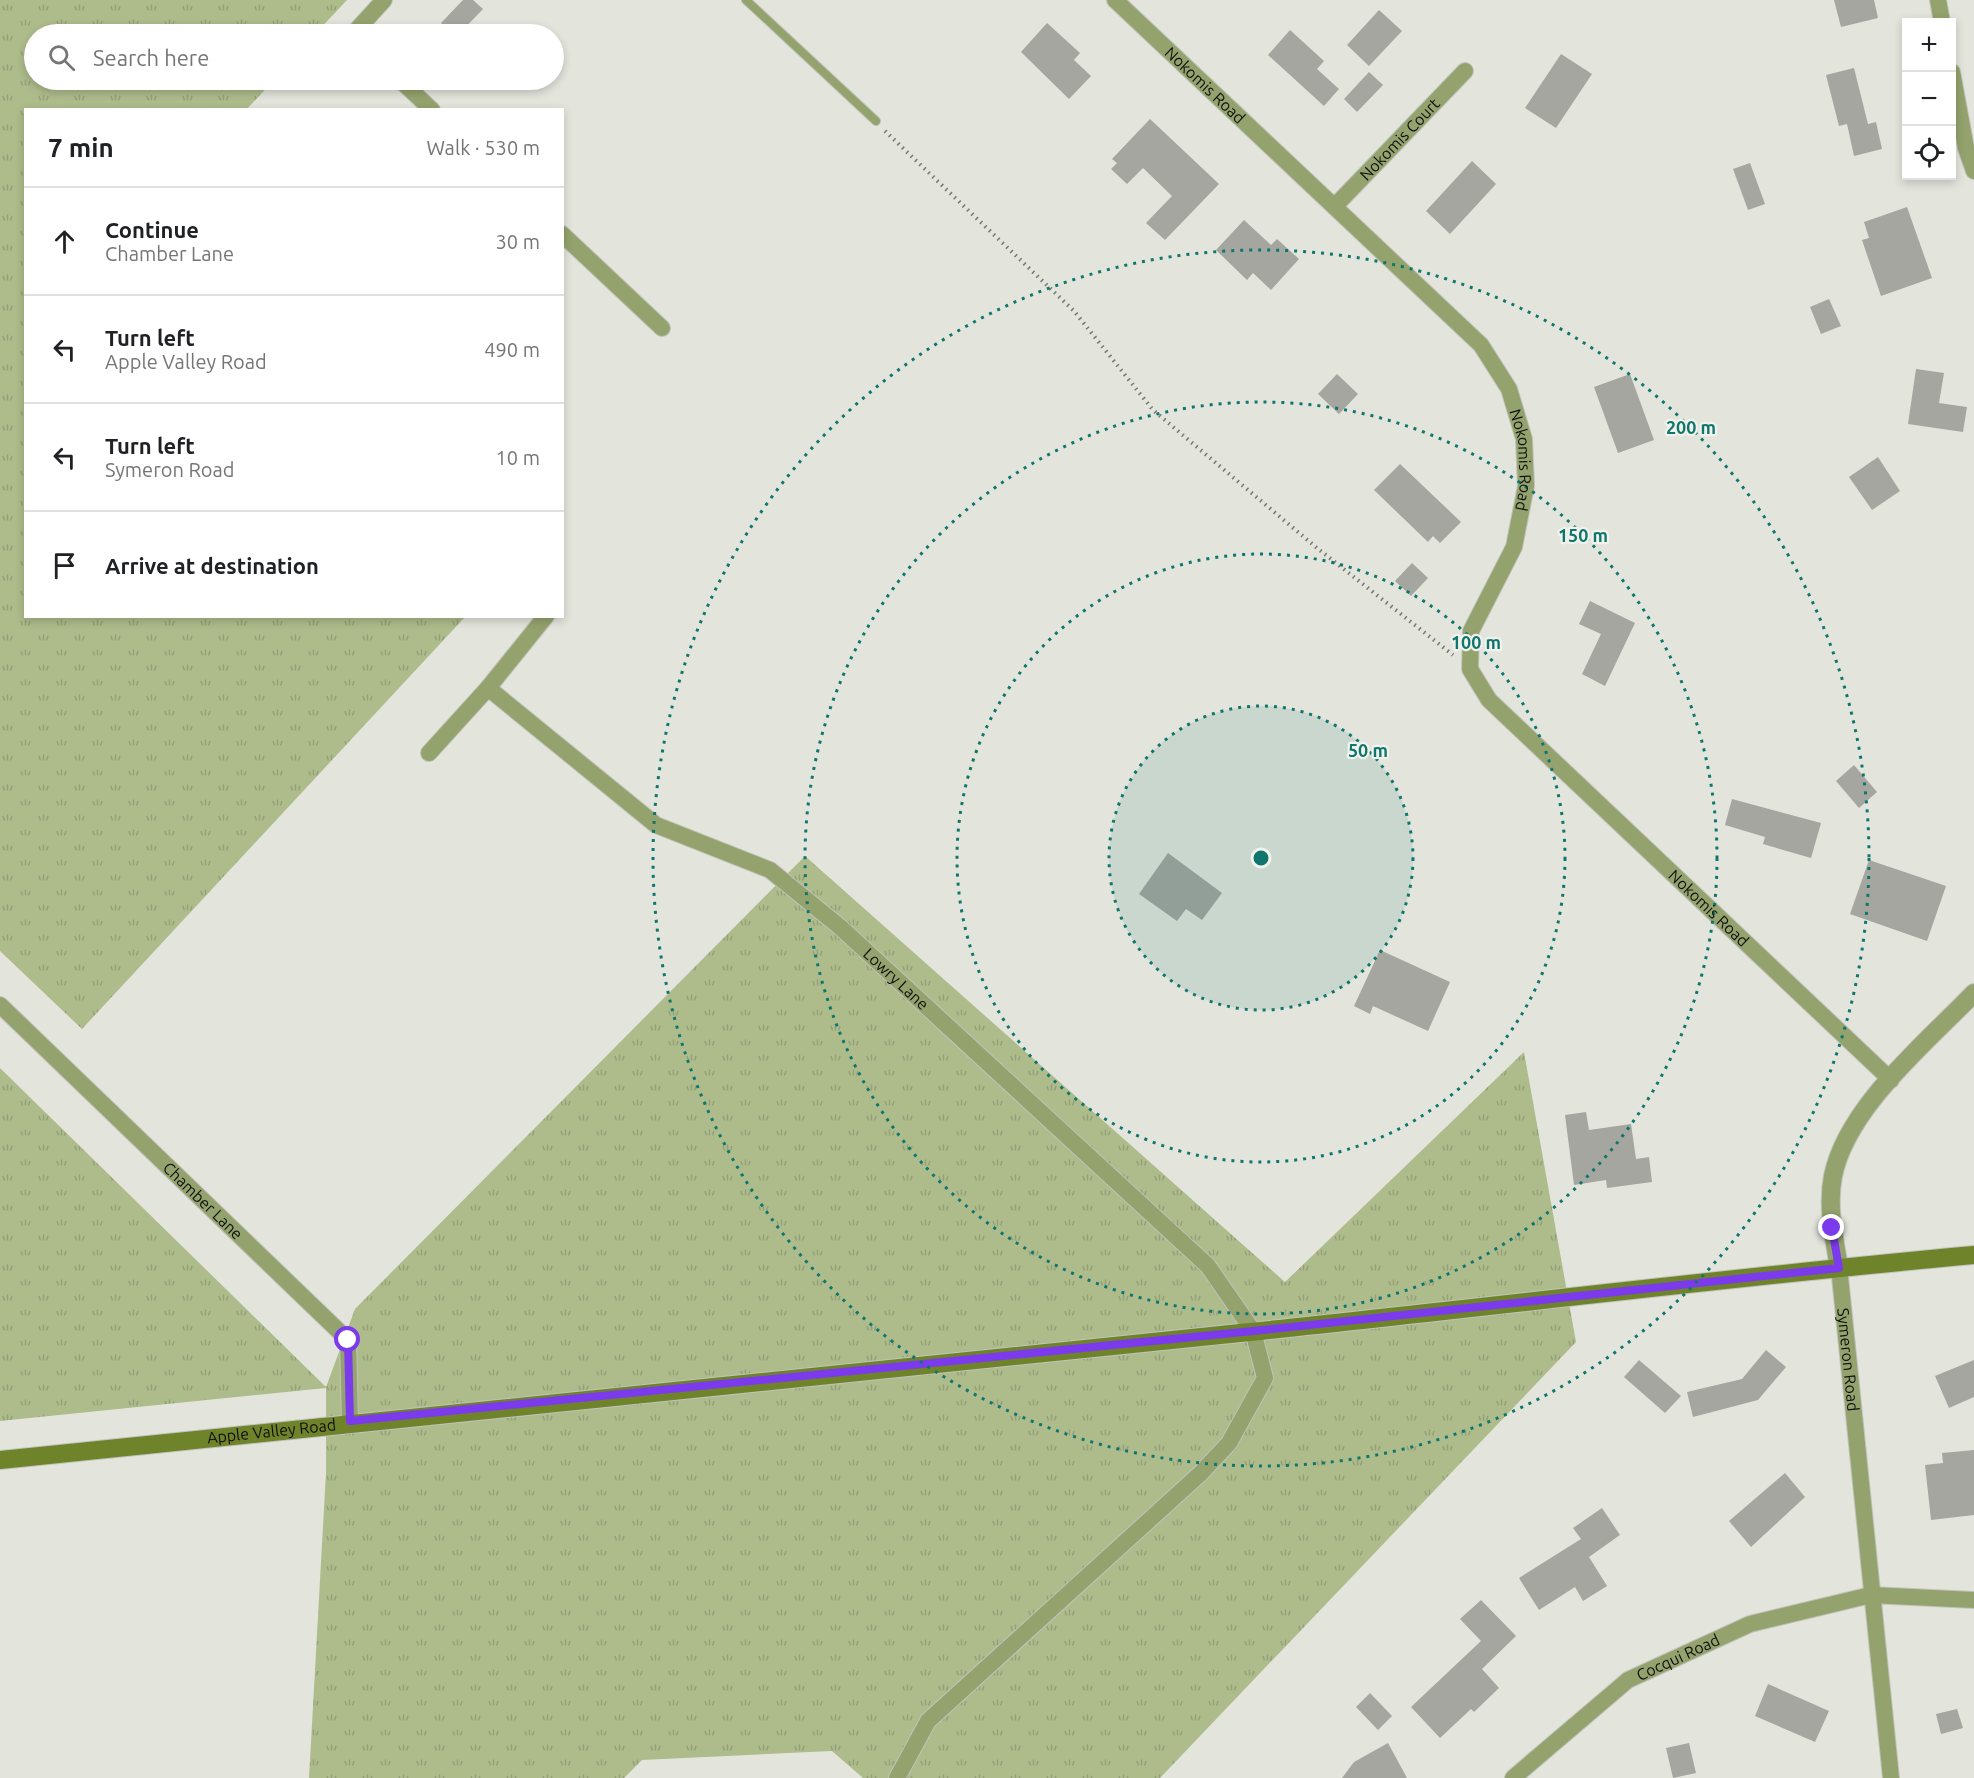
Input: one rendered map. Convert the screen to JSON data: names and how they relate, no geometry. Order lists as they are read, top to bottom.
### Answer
{
  "streets": {
    "main road": ["Apple Valley Road"],
    "street": [
      "Nokomis Road",
      "Nokomis Court",
      "Lowry Lane",
      "Chamber Lane",
      "Symeron Road",
      "Cocqui Road"
    ]
  },
  "crossings": [
    ["Nokomis Road", "Nokomis Court"],
    ["Nokomis Road", "Symeron Road"],
    ["Lowry Lane", "Apple Valley Road"],
    ["Chamber Lane", "Apple Valley Road"],
    ["Symeron Road", "Apple Valley Road"],
    ["Symeron Road", "Cocqui Road"]
  ],
  "page": {
    "map_buttons": ["+", "−"],
    "search": "Search here",
    "heading": ["7 min", "Walk · 530 m"],
    "list": [
      ["Continue", "Chamber Lane", "30 m"],
      ["Turn left", "Apple Valley Road", "490 m"],
      ["Turn left", "Symeron Road", "10 m"],
      "Arrive at destination"
    ]
  },
  "rings": [
    "200 m",
    "150 m",
    "100 m",
    "50 m"
  ]
}
